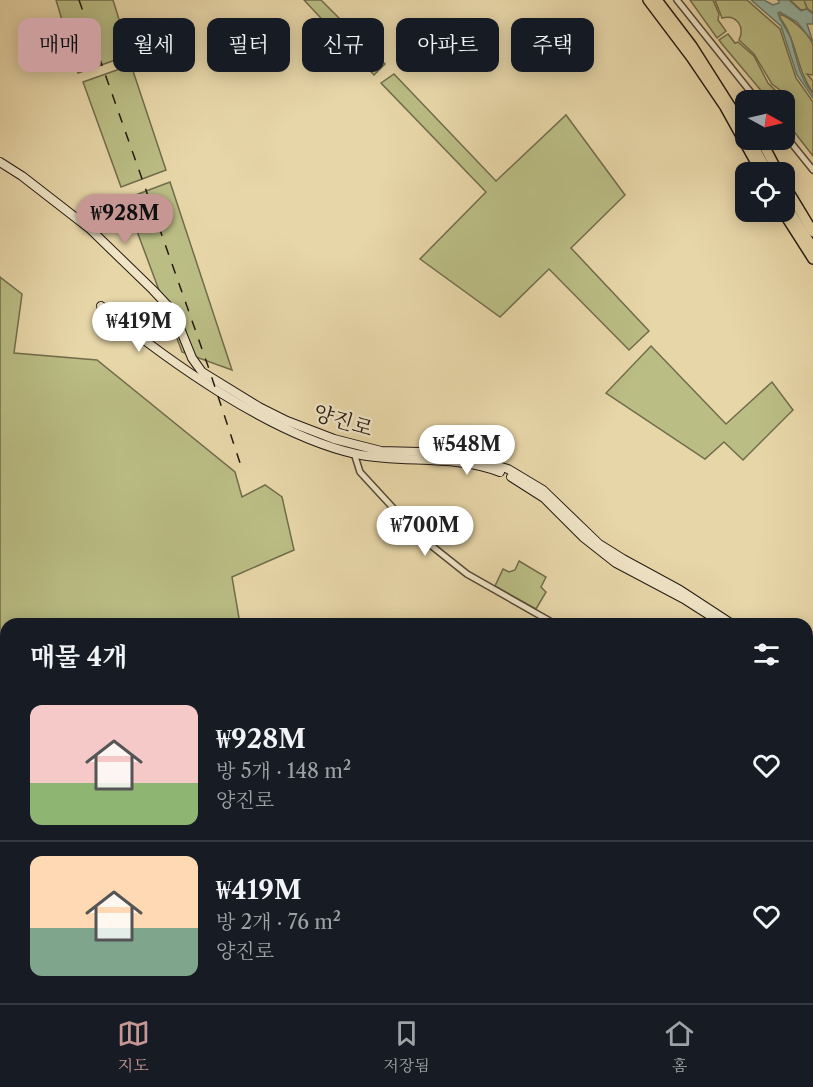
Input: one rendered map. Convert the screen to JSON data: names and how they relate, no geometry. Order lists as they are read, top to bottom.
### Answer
{
  "streets": {
    "main road": ["양진로"]
  },
  "north": "right",
  "page": {
    "chip": [
      "매매",
      "월세",
      "필터",
      "신규",
      "아파트",
      "주택"
    ],
    "price": [
      "₩928M",
      "₩419M",
      "₩548M",
      "₩700M"
    ],
    "heading": "매물 4개",
    "list": [
      {
        "name": "₩928M",
        "note": "방 5개 · 148 m² · 양진로"
      },
      {
        "name": "₩419M",
        "note": "방 2개 · 76 m² · 양진로"
      }
    ],
    "tabs": ["지도", "저장됨", "홈"]
  }
}
